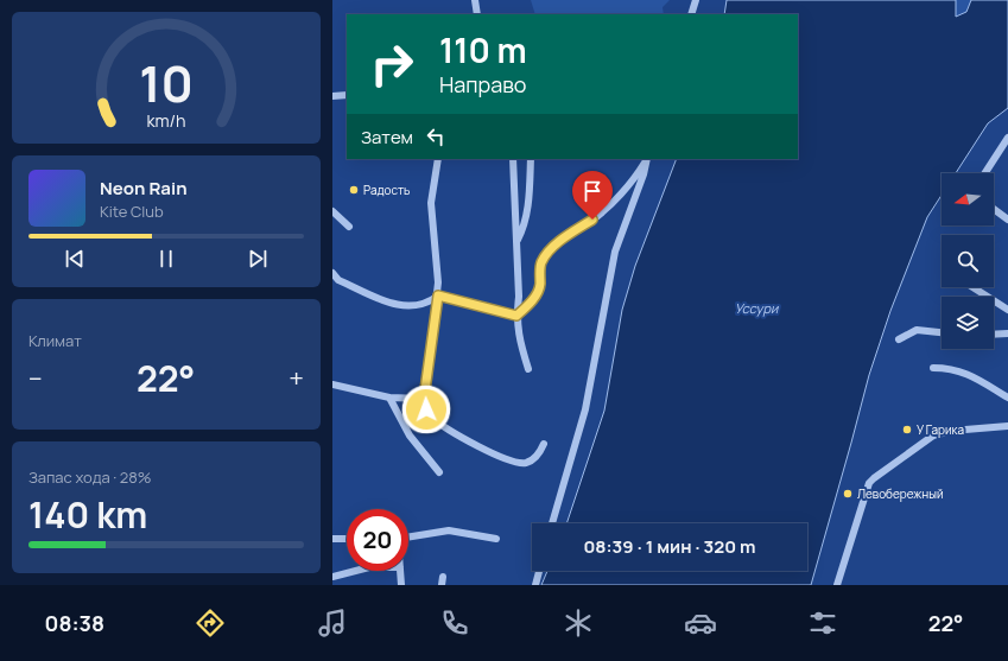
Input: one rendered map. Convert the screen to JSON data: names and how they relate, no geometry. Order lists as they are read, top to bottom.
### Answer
{
  "water": ["Уссури"],
  "places": ["Радость", "У Гарика", "Левобережный"],
  "north": "left",
  "page": {
    "turn": ["110 m", "Направо"],
    "then": "Затем",
    "song": ["Neon Rain", "Kite Club"],
    "tile": [
      "Климат",
      ["Запас хода · 28%", "140 km"]
    ],
    "heat": ["−", "22°", "+"],
    "limit": "20",
    "trip": "08:39 · 1 мин · 320 m",
    "tabs": ["08:38", "22°"],
    "gauge": ["10", "km/h"]
  }
}
